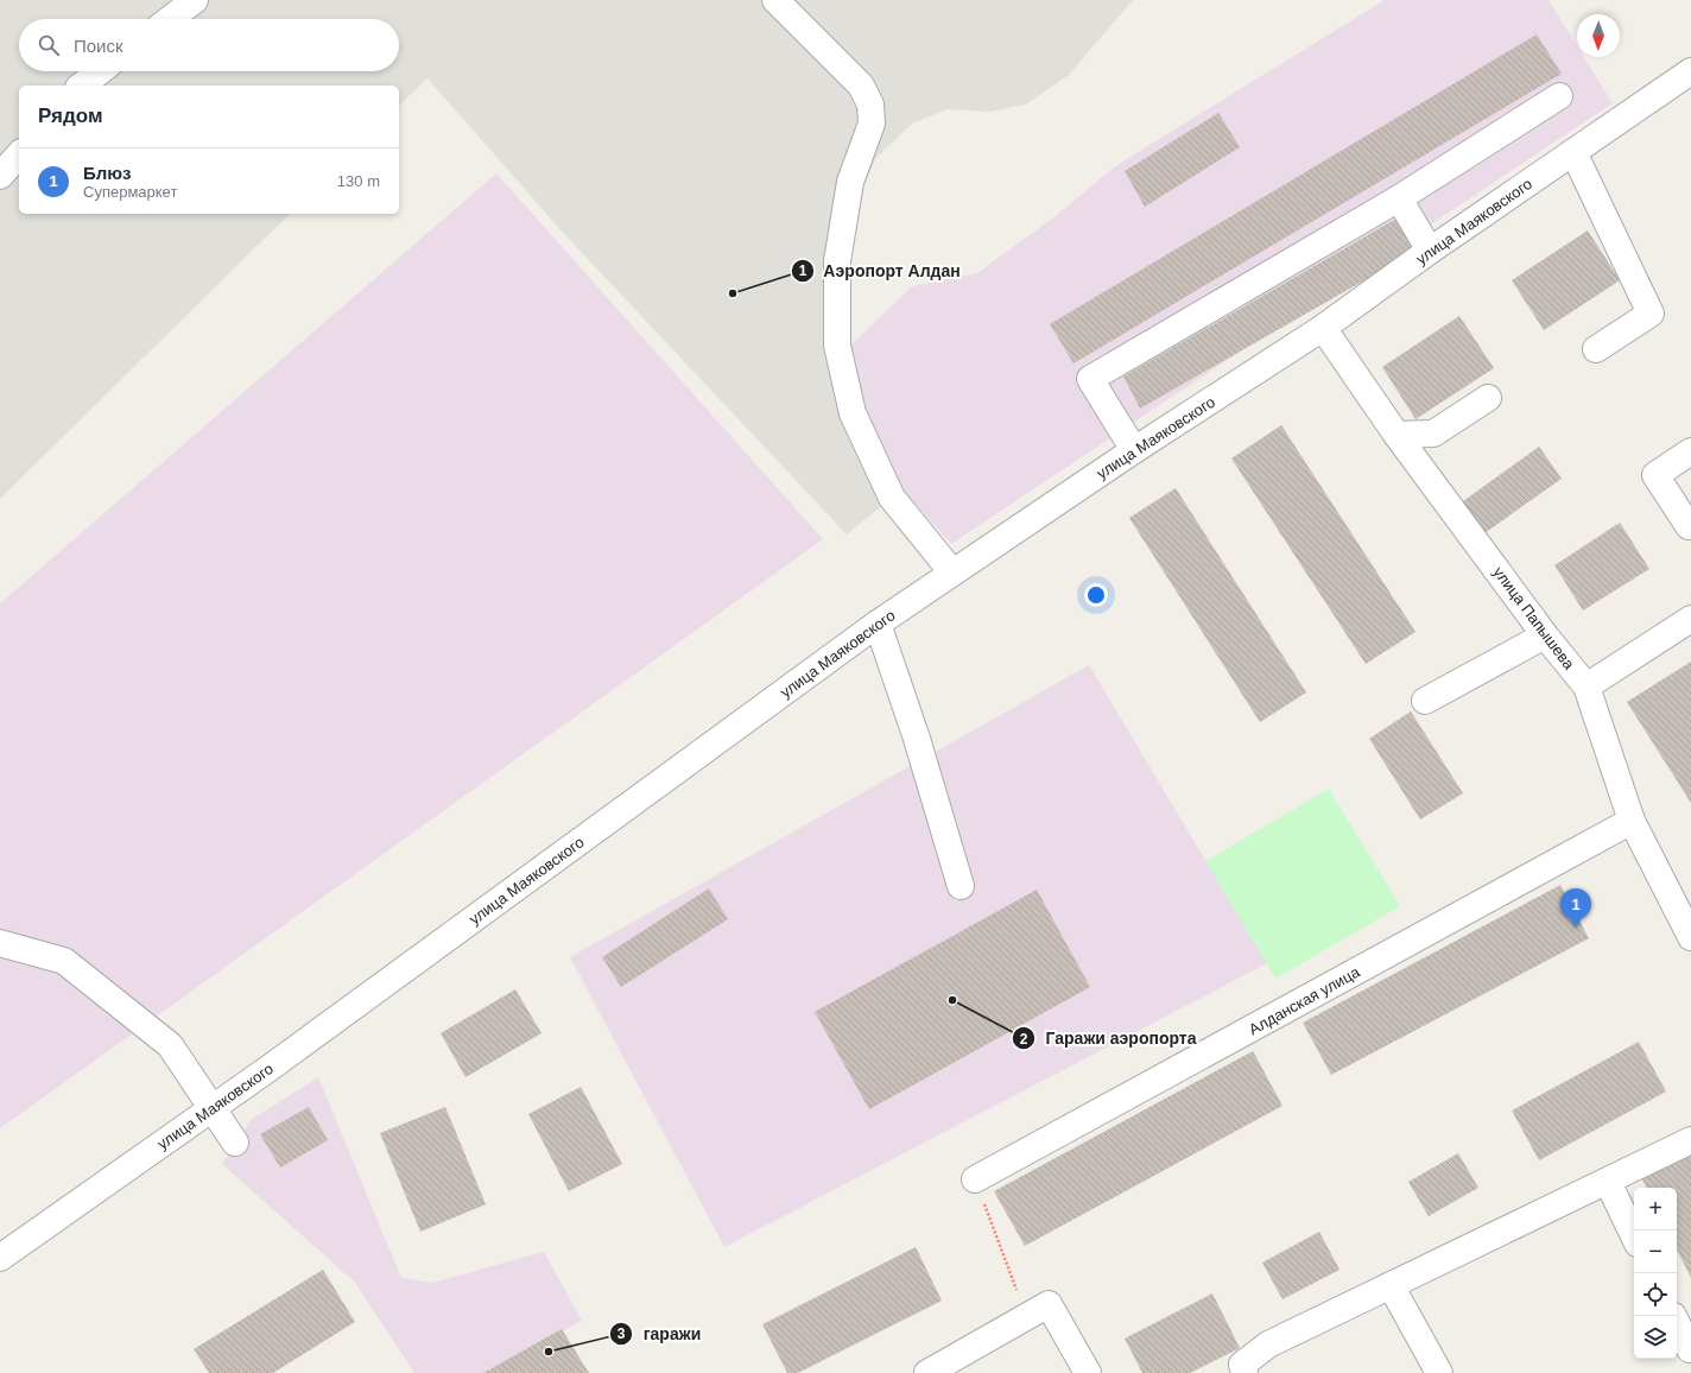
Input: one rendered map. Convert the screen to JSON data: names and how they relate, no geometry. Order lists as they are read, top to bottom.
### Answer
{
  "streets": {
    "street": ["улица Маяковского", "улица Папышева", "Алданская улица"]
  },
  "crossings": [
    ["улица Маяковского", "улица Папышева"],
    ["улица Папышева", "Алданская улица"]
  ],
  "places": ["Аэропорт Алдан", "Гаражи аэропорта", "гаражи"],
  "north": "bottom",
  "page": {
    "search": "Поиск",
    "heading": "Рядом",
    "list": [
      {
        "mark": "1",
        "name": "Блюз",
        "note": "Супермаркет",
        "value": "130 m"
      }
    ],
    "pins": "1",
    "map_buttons": ["+", "−"]
  }
}
